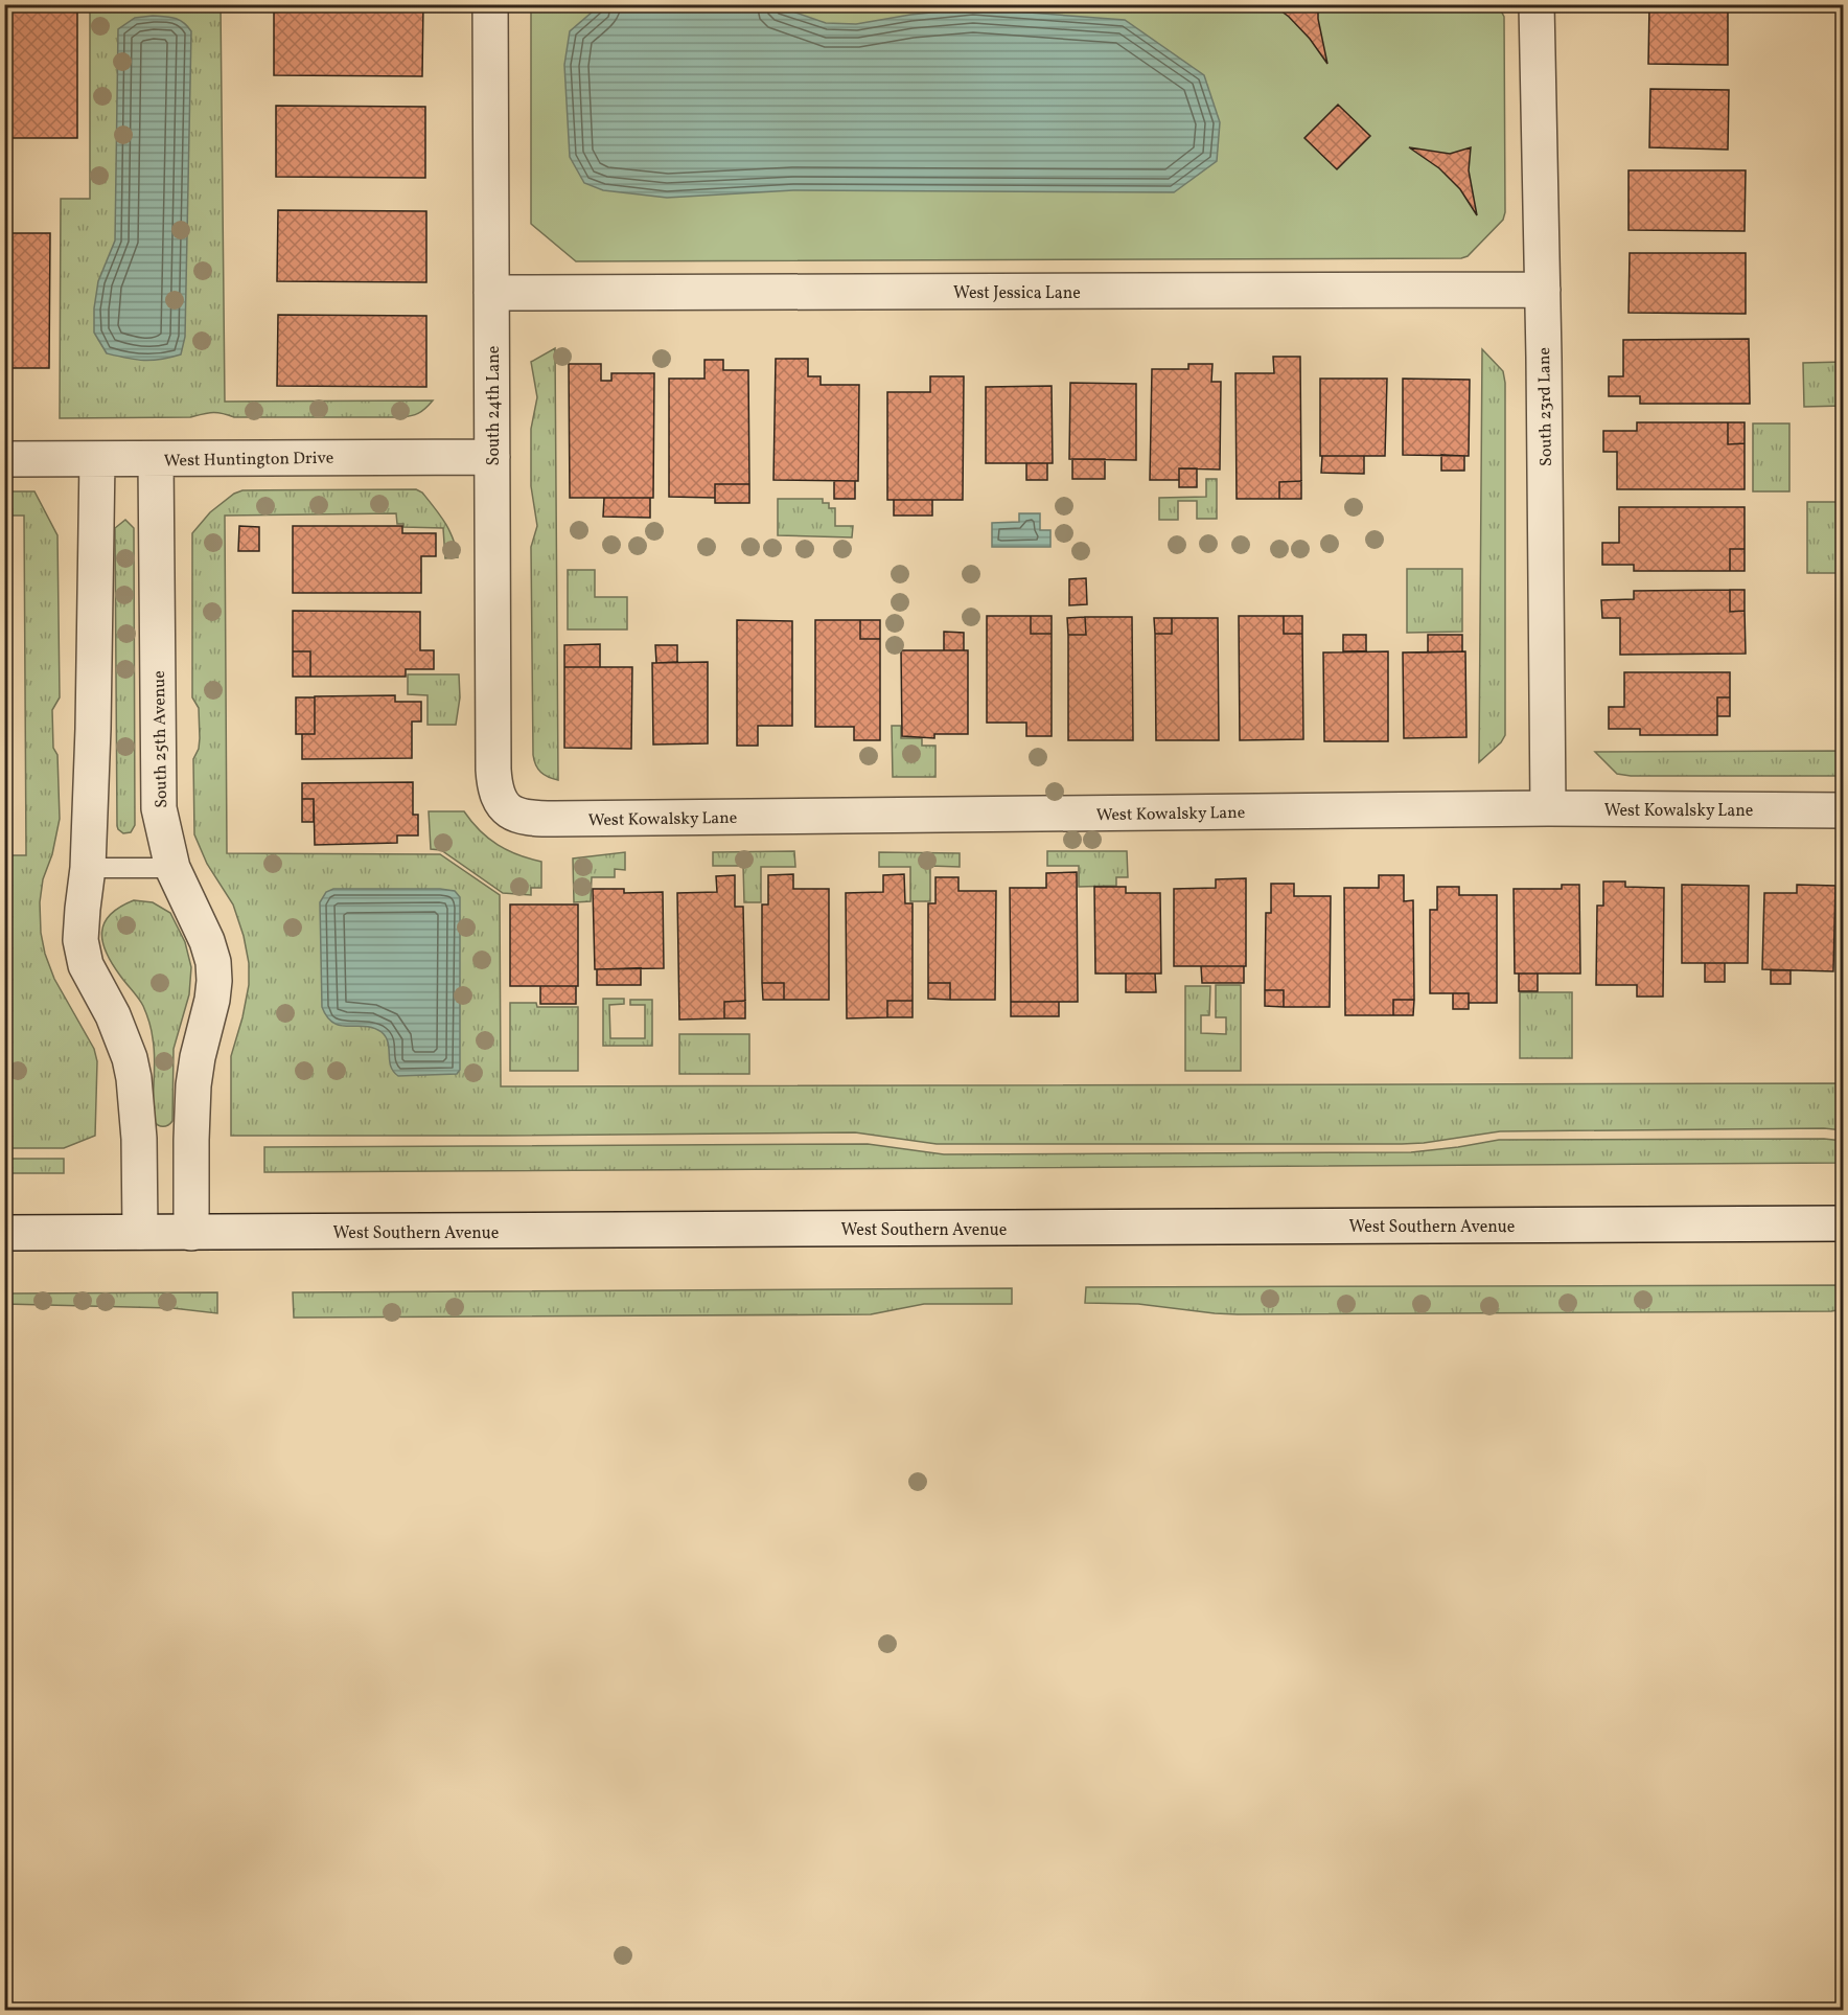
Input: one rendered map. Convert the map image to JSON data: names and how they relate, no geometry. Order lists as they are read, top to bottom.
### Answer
{
  "streets": {
    "street": [
      "West Jessica Lane",
      "South 24th Lane",
      "South 23rd Lane",
      "West Huntington Drive",
      "South 25th Avenue",
      "West Kowalsky Lane",
      "West Southern Avenue"
    ]
  },
  "crossings": [
    ["West Jessica Lane", "South 24th Lane"],
    ["West Jessica Lane", "South 23rd Lane"],
    ["South 24th Lane", "West Huntington Drive"],
    ["South 24th Lane", "West Kowalsky Lane"],
    ["South 23rd Lane", "West Kowalsky Lane"],
    ["West Huntington Drive", "South 25th Avenue"],
    ["South 25th Avenue", "West Southern Avenue"]
  ]
}
